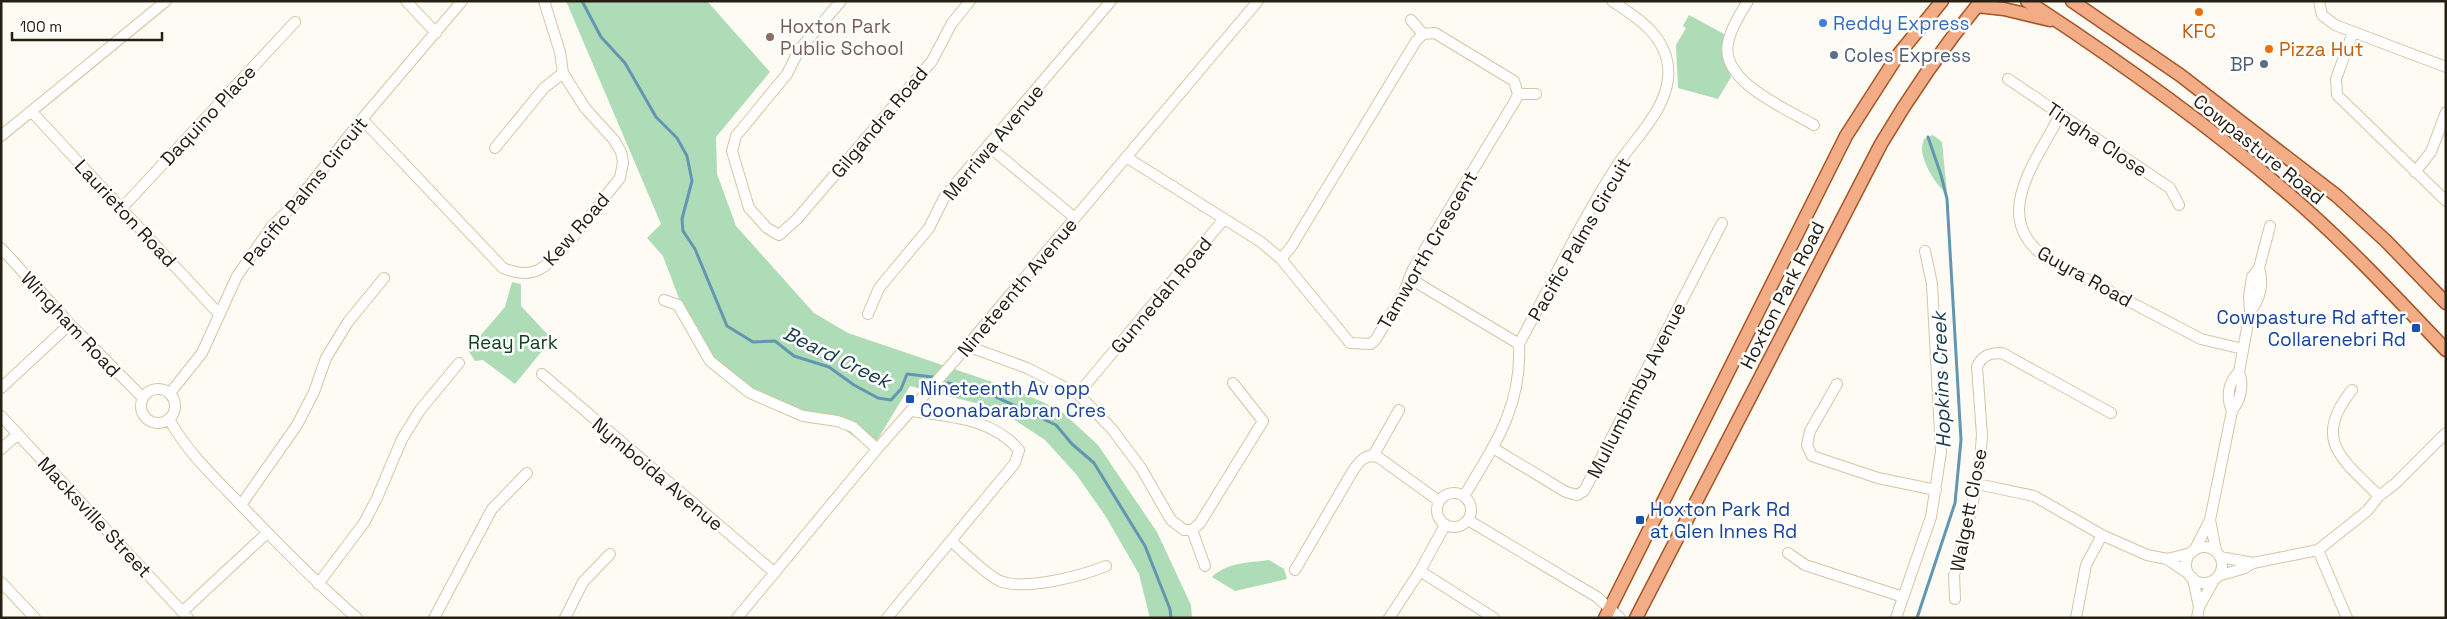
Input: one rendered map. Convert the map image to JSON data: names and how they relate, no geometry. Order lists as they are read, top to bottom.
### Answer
{
  "streets": {
    "main road": ["Cowpasture Road", "Hoxton Park Road"],
    "street": [
      "Daquino Place",
      "Gilgandra Road",
      "Tingha Close",
      "Merriwa Avenue",
      "Pacific Palms Circuit",
      "Laurieton Road",
      "Kew Road",
      "Tamworth Crescent",
      "Guyra Road",
      "Nineteenth Avenue",
      "Gunnedah Road",
      "Wingham Road",
      "Mullumbimby Avenue",
      "Nymboida Avenue",
      "Walgett Close",
      "Macksville Street"
    ]
  },
  "crossings": [
    ["Daquino Place", "Laurieton Road"],
    ["Tingha Close", "Guyra Road"],
    ["Pacific Palms Circuit", "Laurieton Road"],
    ["Pacific Palms Circuit", "Kew Road"],
    ["Pacific Palms Circuit", "Wingham Road"],
    ["Pacific Palms Circuit", "Mullumbimby Avenue"],
    ["Tamworth Crescent", "Nineteenth Avenue"],
    ["Tamworth Crescent", "Gunnedah Road"],
    ["Nineteenth Avenue", "Nymboida Avenue"]
  ],
  "water": ["Beard Creek", "Hopkins Creek"],
  "parks": ["Reay Park"],
  "places": {
    "other": [
      "KFC",
      "Reddy Express",
      "Hoxton Park Public School",
      "Pizza Hut",
      "Coles Express",
      "BP"
    ],
    "transit": ["Cowpasture Rd after Collarenebri Rd", "Nineteenth Av opp Coonabarabran Cres", "Hoxton Park Rd at Glen Innes Rd"]
  },
  "scale_bar": "100 m"
}
